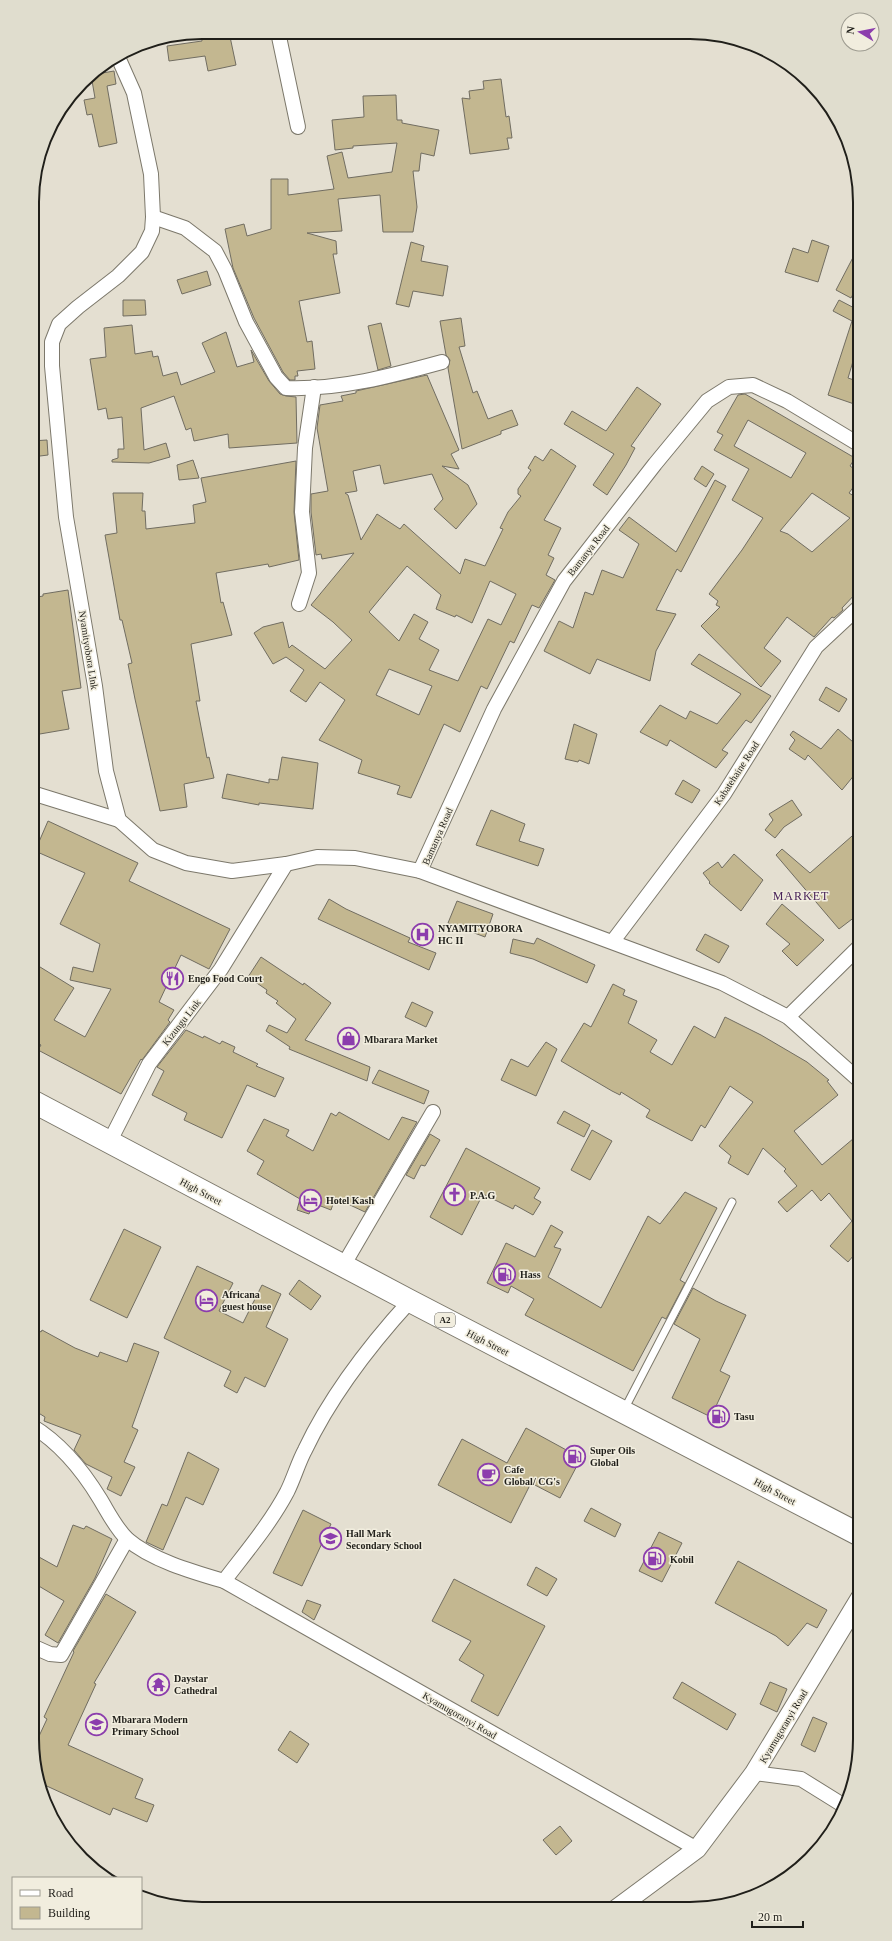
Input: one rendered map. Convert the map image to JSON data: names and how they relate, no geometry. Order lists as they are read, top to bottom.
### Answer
{
  "streets": {
    "main road": ["High Street", "A2"],
    "street": [
      "Bamanya Road",
      "Nyamityobora LInk",
      "Kabatehaine Road",
      "Kizungu Link",
      "Kyamugoranyi Road"
    ]
  },
  "crossings": [
    ["Kizungu Link", "High Street"]
  ],
  "districts": ["MARKET"],
  "places": {
    "hospital": ["NYAMITYOBORA HC II"],
    "restaurant": ["Engo Food Court"],
    "shop": ["Mbarara Market"],
    "church": ["P.A.G"],
    "hotel": ["Hotel Kash", "Africana guest house"],
    "fuel station": [
      "Hass",
      "Tasu",
      "Super Oils Global",
      "Kobil"
    ],
    "cafe": ["Cafe Global/ CG's"],
    "school or university": ["Hall Mark Secondary School", "Mbarara Modern Primary School"],
    "temple": ["Daystar Cathedral"]
  },
  "legend": ["Road", "Building"],
  "scale_bar": "20 m",
  "north": "left"
}
